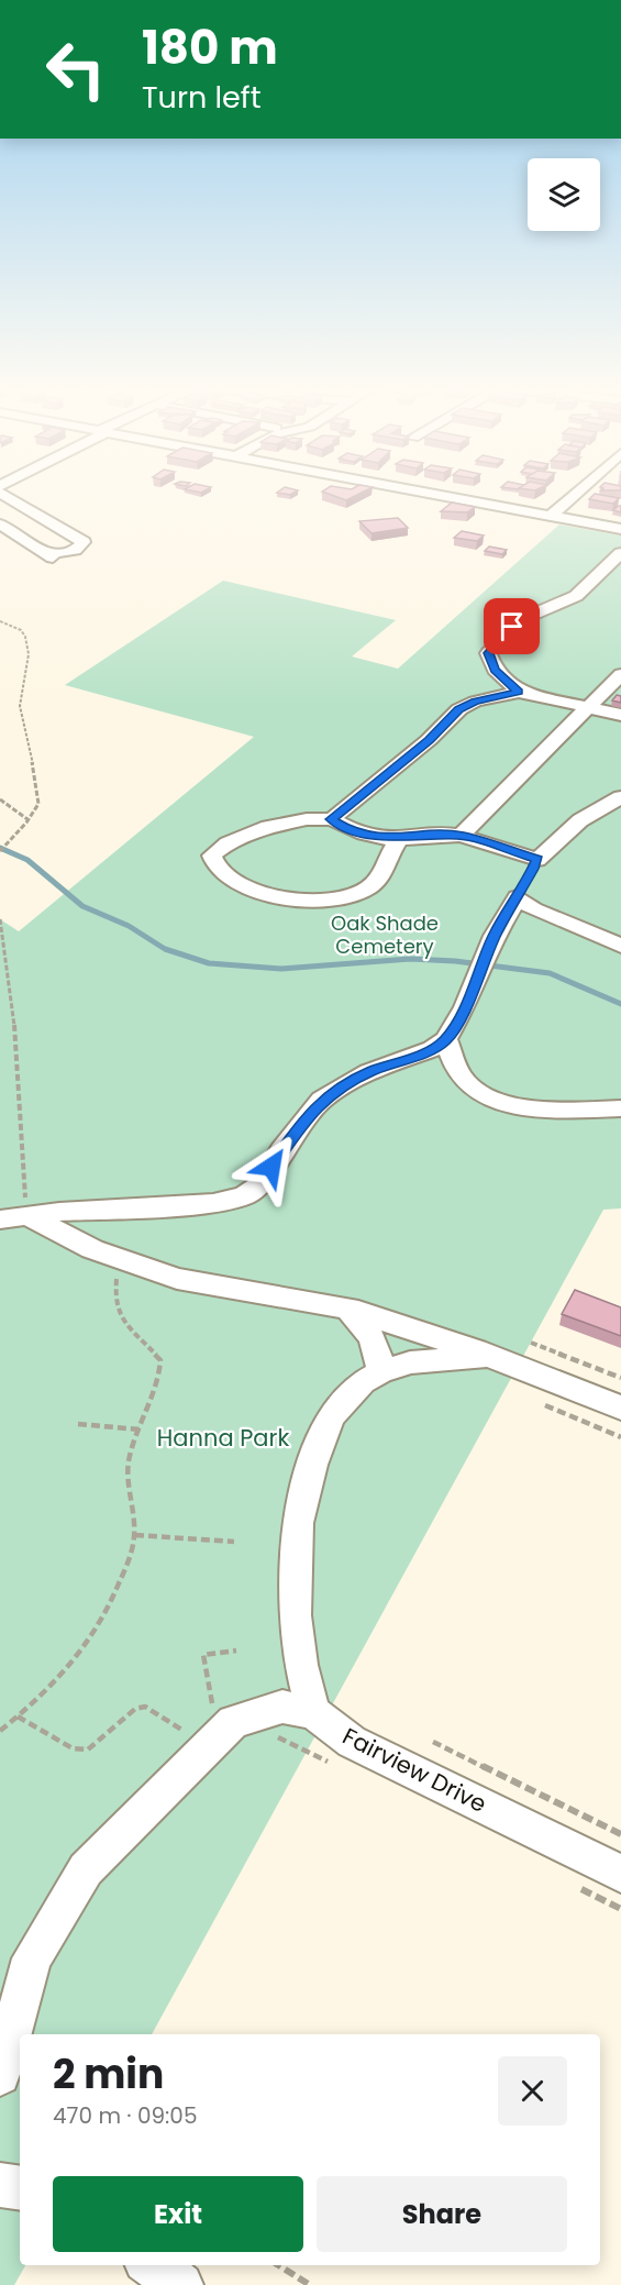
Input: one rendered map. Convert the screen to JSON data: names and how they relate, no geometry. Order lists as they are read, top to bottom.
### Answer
{
  "streets": {
    "street": ["Fairview Drive"]
  },
  "parks": ["Oak Shade Cemetery", "Hanna Park"],
  "page": {
    "turn": ["180 m", "Turn left"],
    "heading": ["2 min", "470 m · 09:05"],
    "buttons": ["Exit", "Share"]
  }
}
